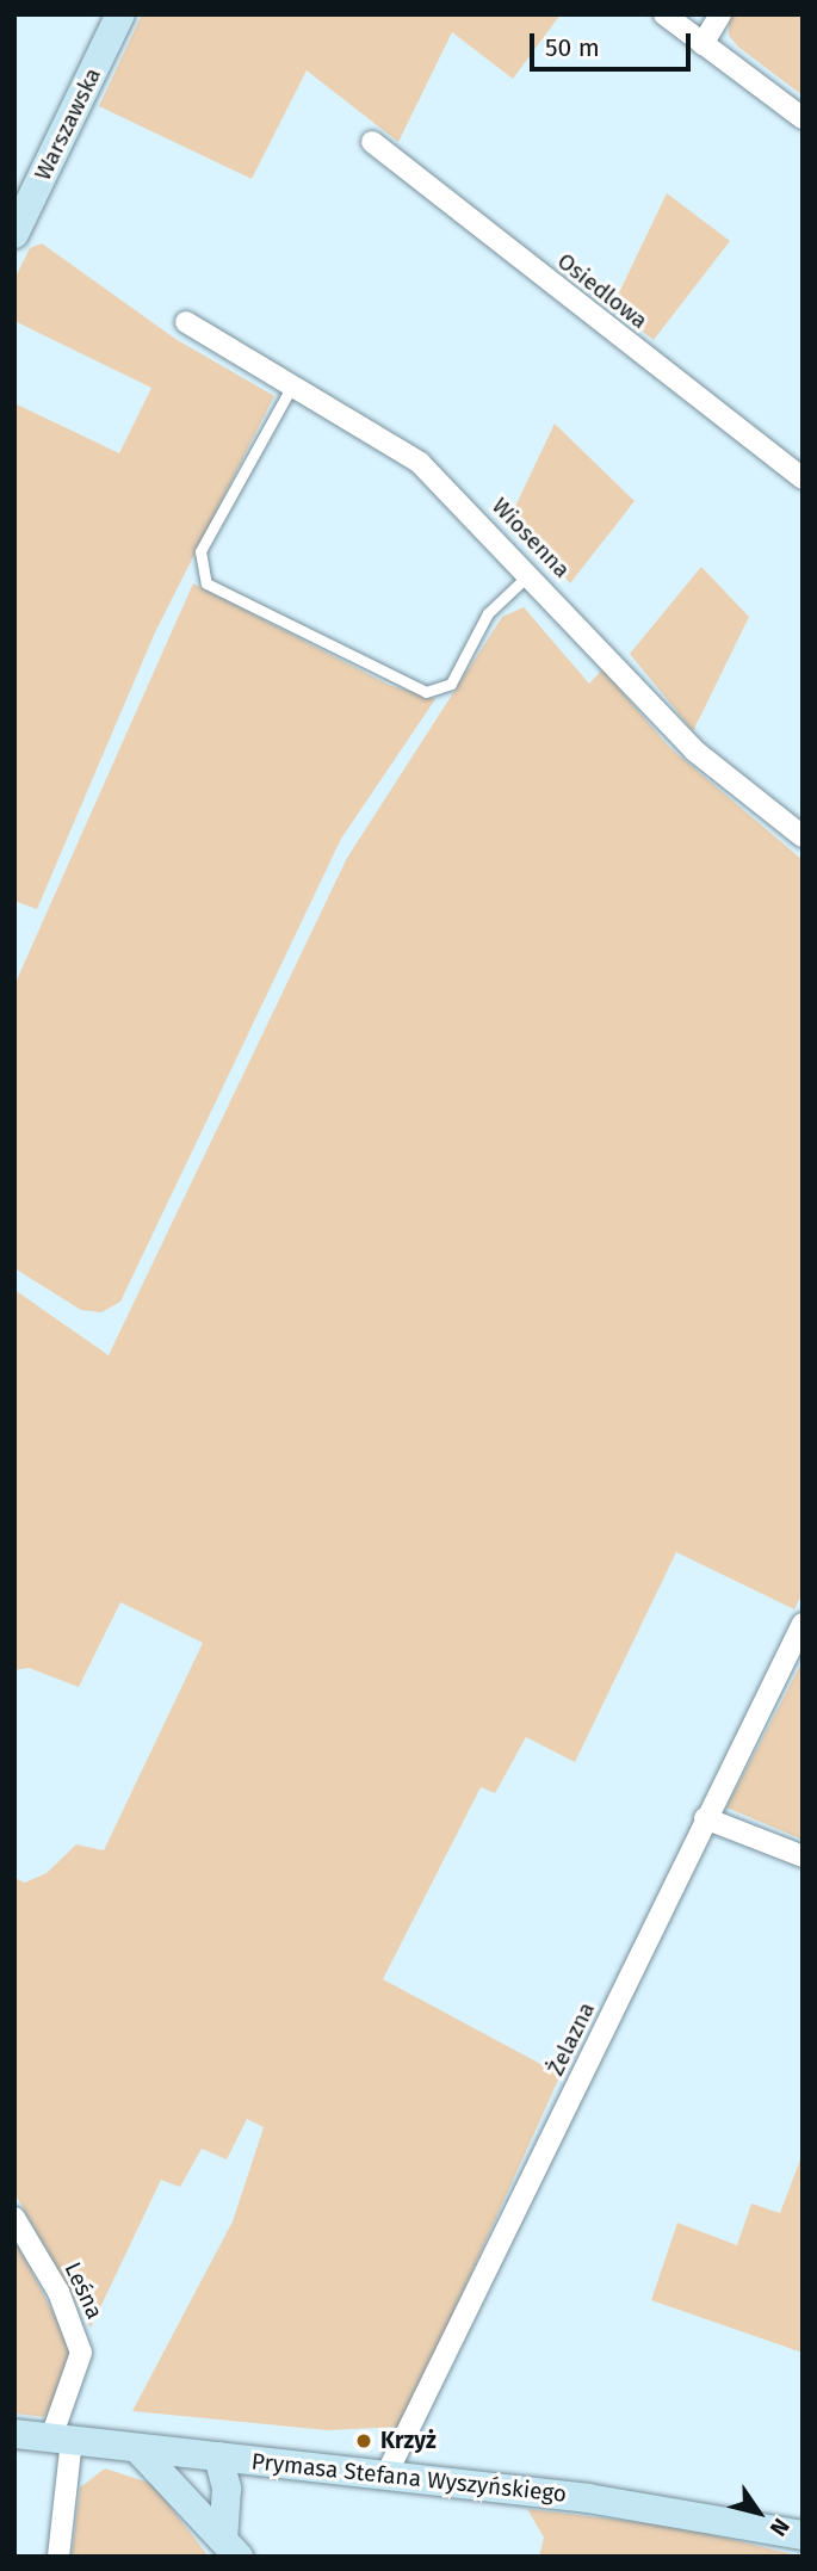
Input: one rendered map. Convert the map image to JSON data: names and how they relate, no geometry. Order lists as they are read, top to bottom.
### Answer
{
  "streets": {
    "street": [
      "Warszawska",
      "Osiedlowa",
      "Wiosenna",
      "Żelazna",
      "Leśna",
      "Prymasa Stefana Wyszyńskiego"
    ]
  },
  "crossings": [
    ["Żelazna", "Prymasa Stefana Wyszyńskiego"],
    ["Leśna", "Prymasa Stefana Wyszyńskiego"]
  ],
  "places": ["Krzyż"],
  "scale_bar": "50 m",
  "north": "bottom right"
}
